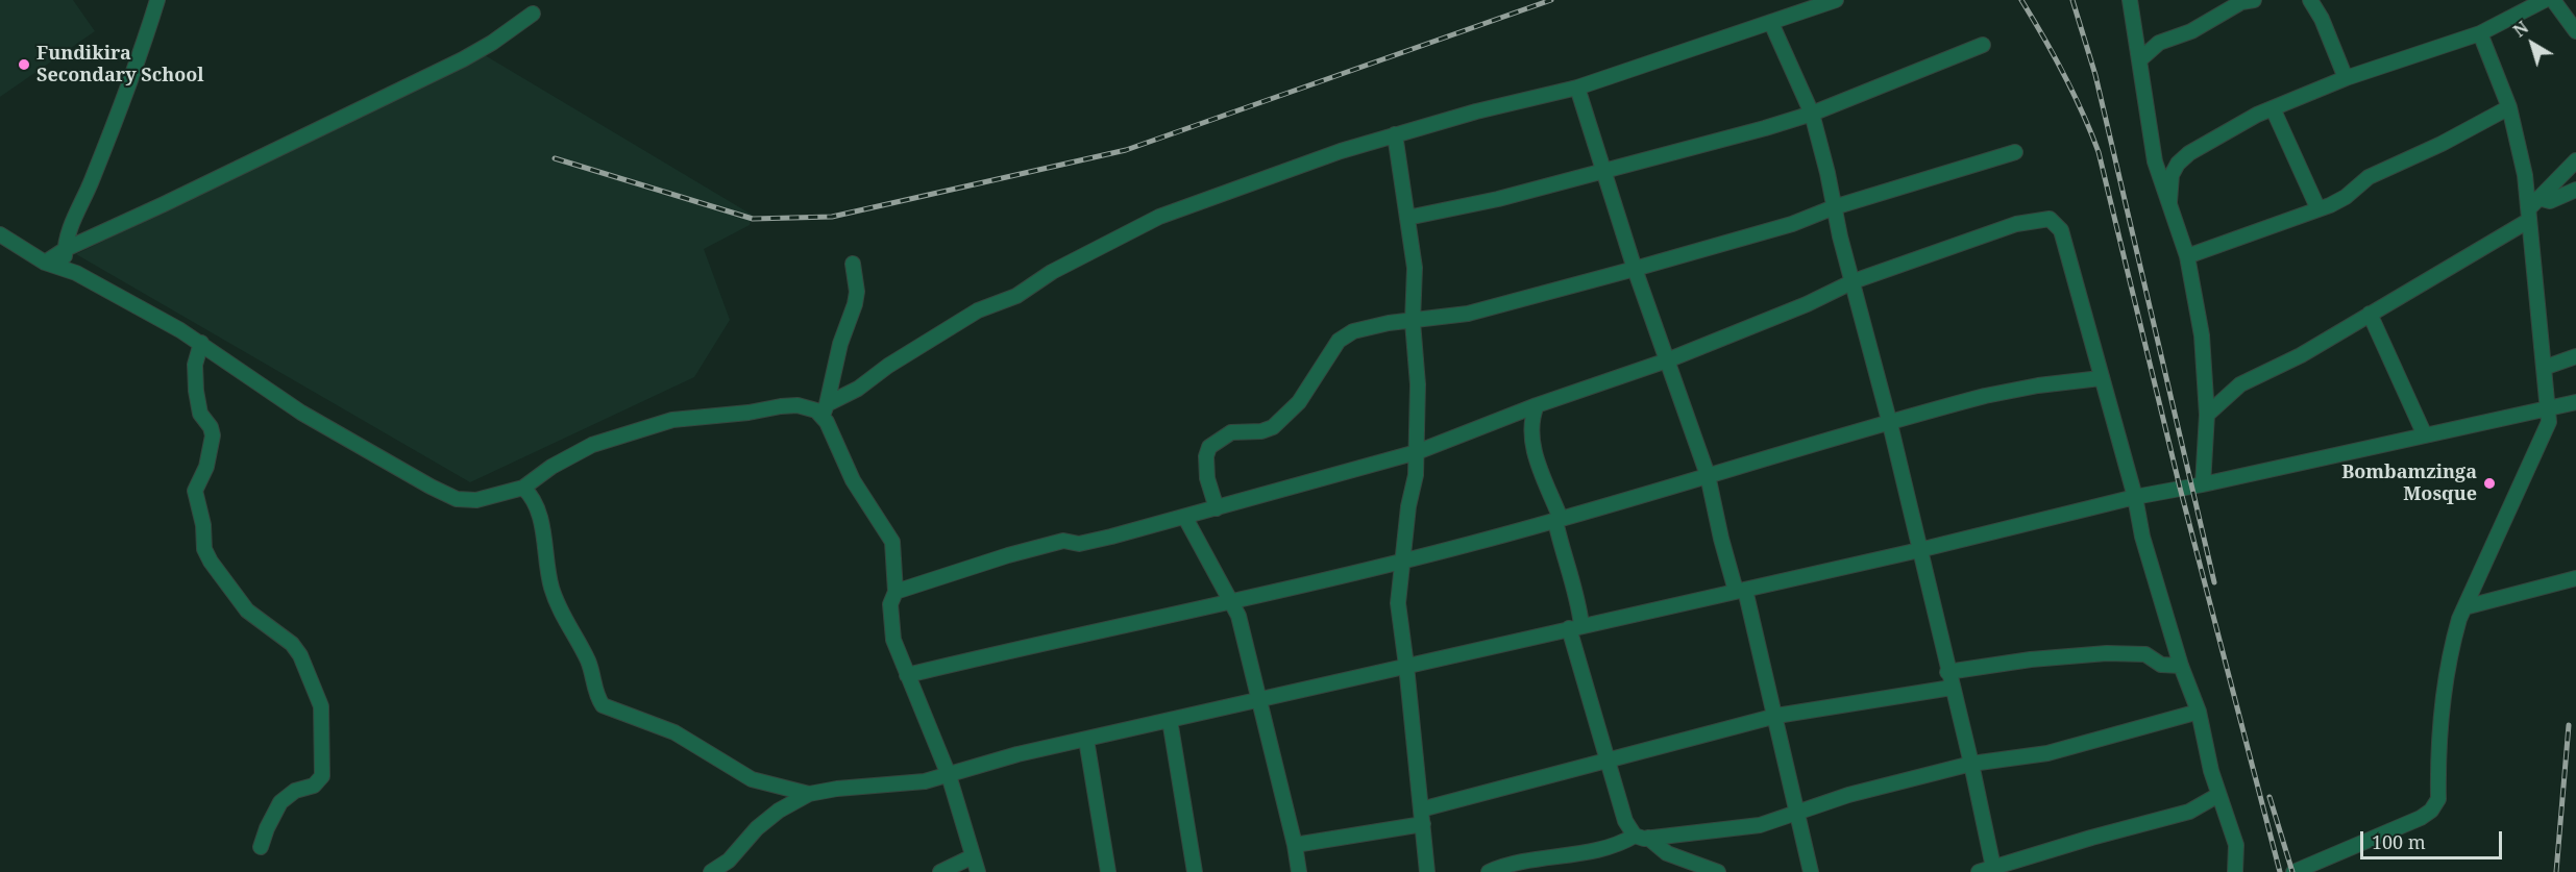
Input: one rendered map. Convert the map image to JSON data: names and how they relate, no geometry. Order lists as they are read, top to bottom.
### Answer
{
  "places": ["Fundikira Secondary School", "Bombamzinga Mosque"],
  "scale_bar": "100 m",
  "north": "top left"
}
